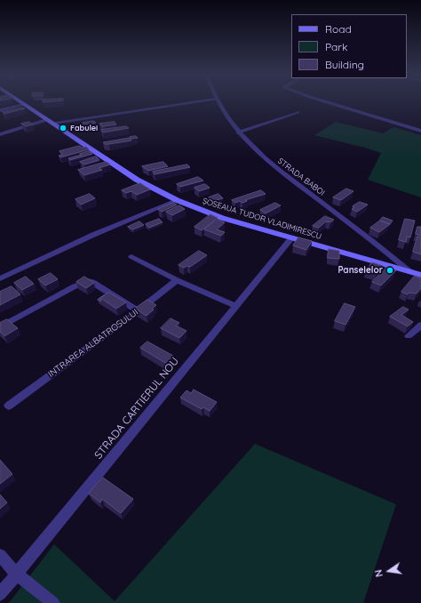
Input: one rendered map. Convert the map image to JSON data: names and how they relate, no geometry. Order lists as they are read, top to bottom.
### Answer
{
  "streets": {
    "main road": ["ȘOSEAUA TUDOR VLADIMIRESCU"],
    "street": ["STRADA BABOI", "INTRAREA ALBATROSULUI", "STRADA CARTIERUL NOU"]
  },
  "crossings": [
    ["STRADA BABOI", "ȘOSEAUA TUDOR VLADIMIRESCU"],
    ["ȘOSEAUA TUDOR VLADIMIRESCU", "STRADA CARTIERUL NOU"]
  ],
  "places": ["Fabulei", "Panselelor"],
  "legend": ["Road", "Park", "Building"],
  "north": "left"
}
